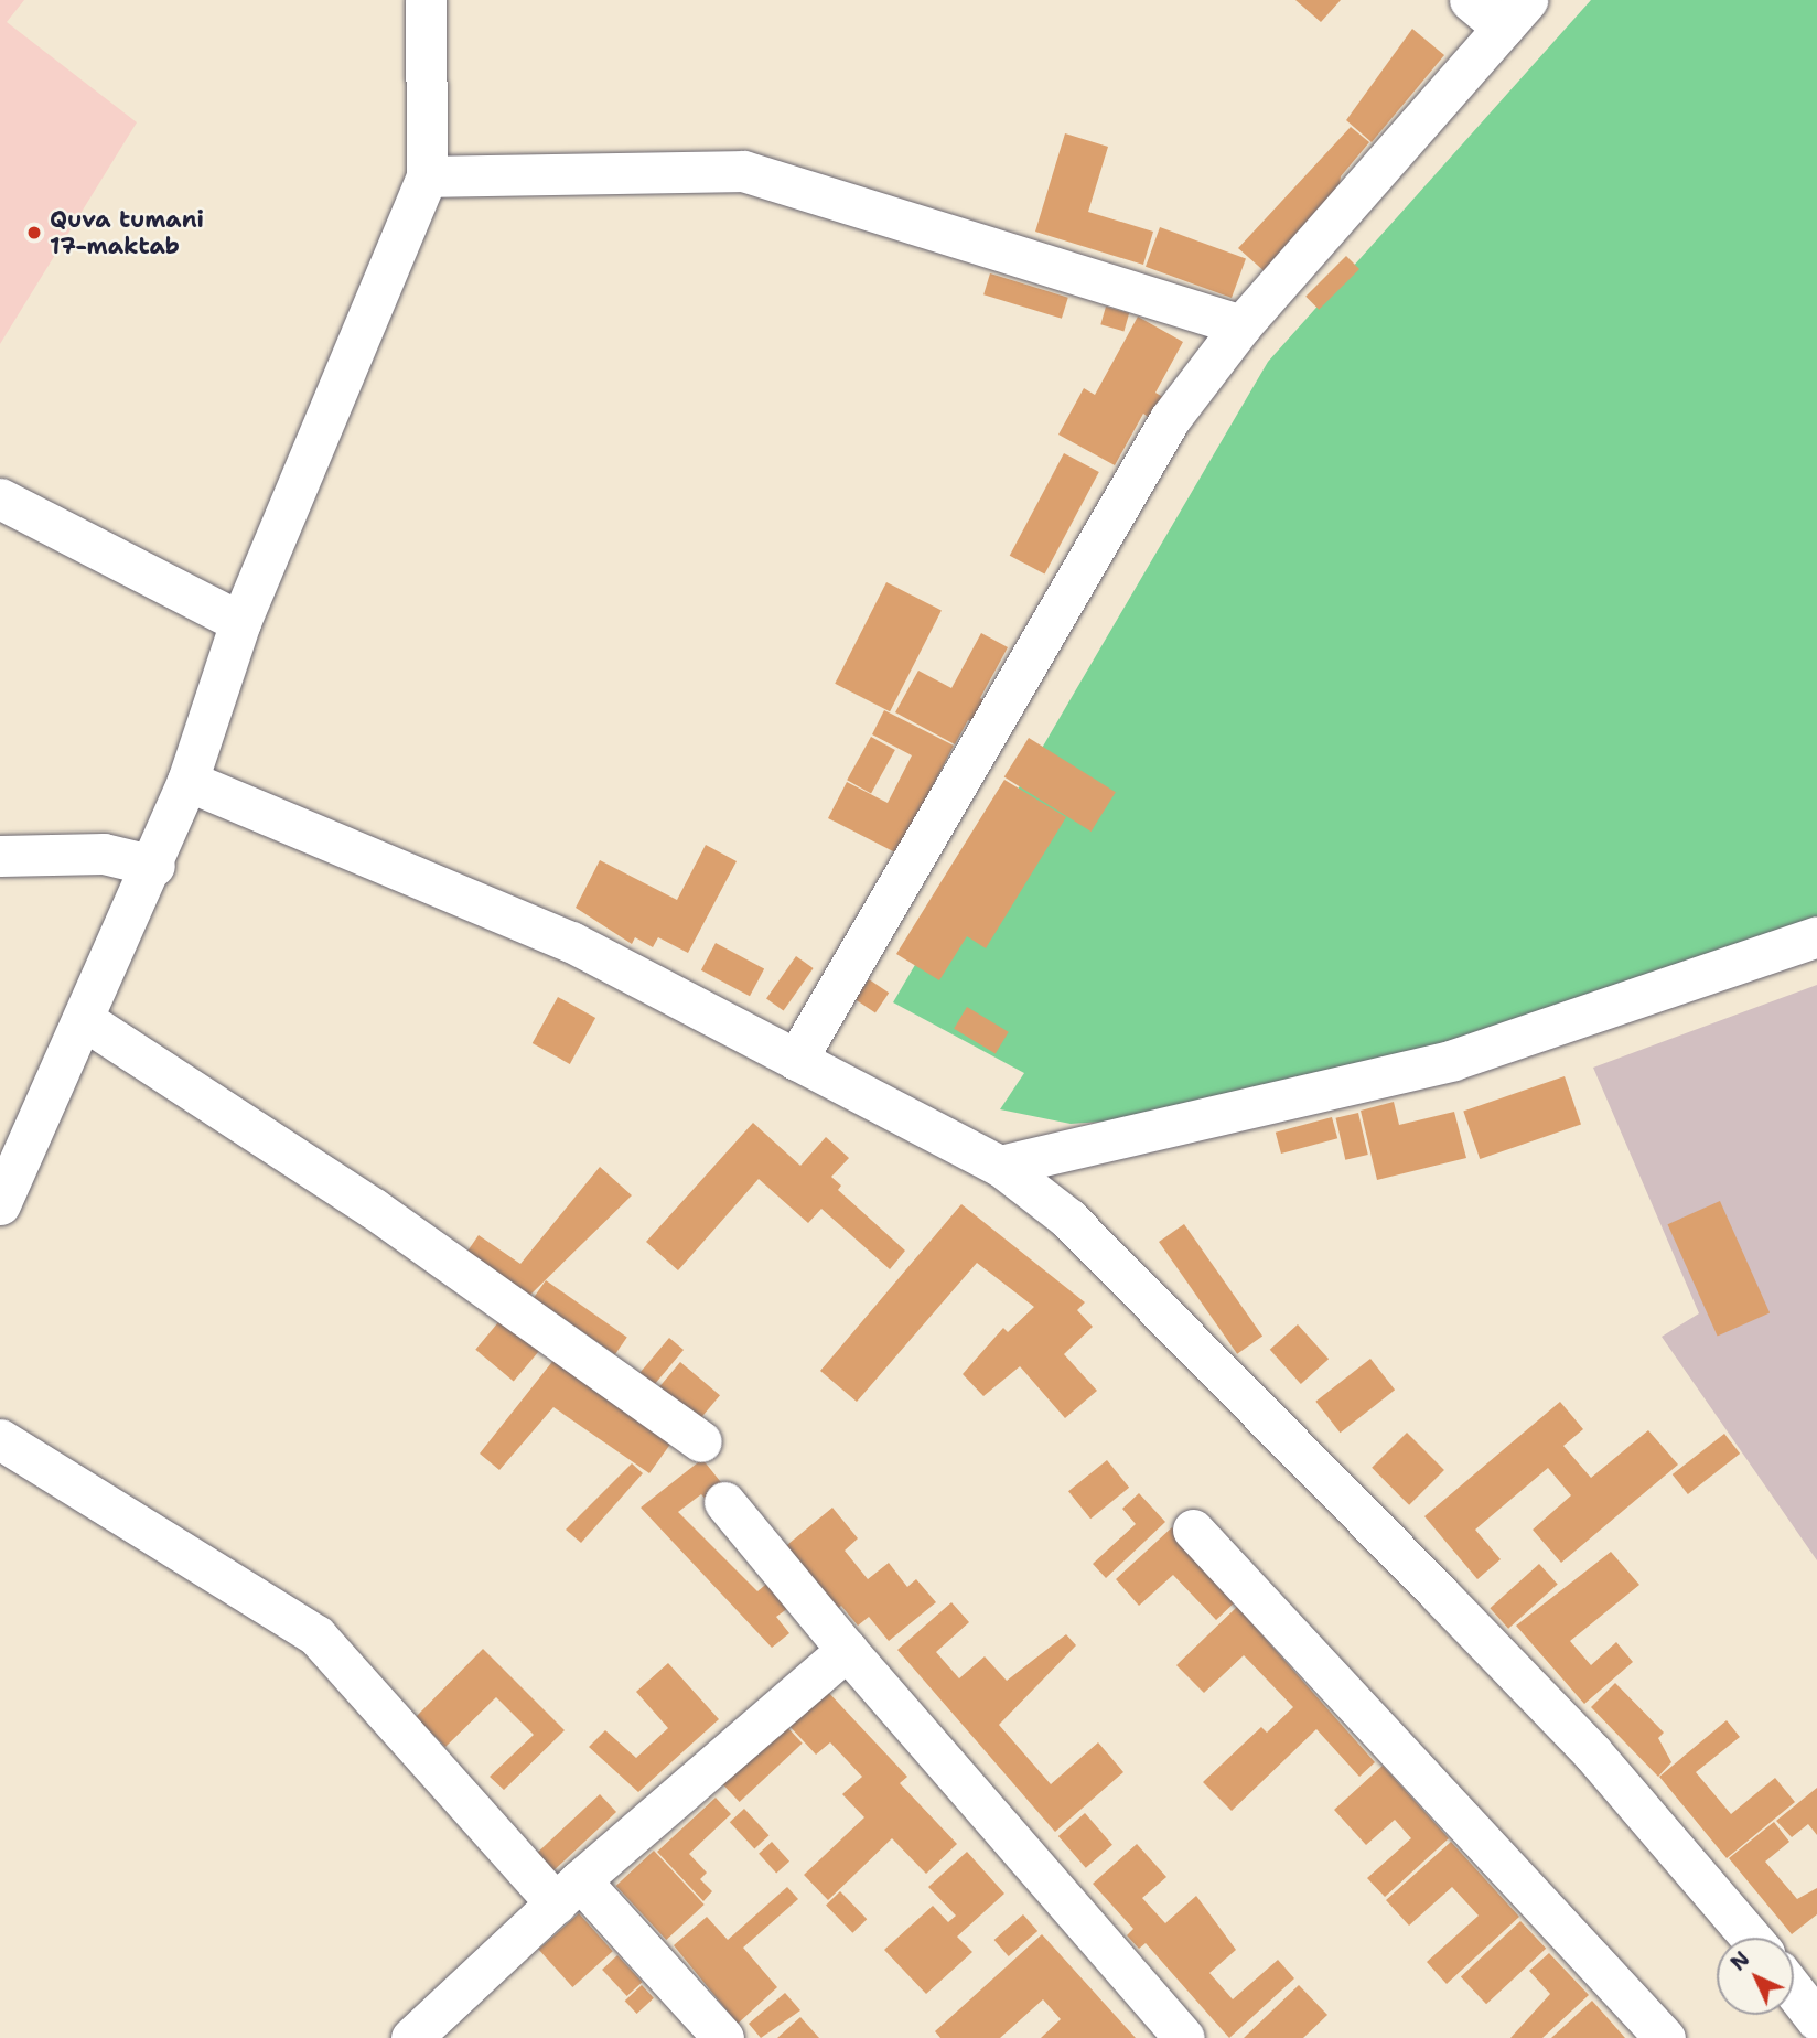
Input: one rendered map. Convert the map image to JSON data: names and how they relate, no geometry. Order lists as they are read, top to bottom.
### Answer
{
  "places": ["Quva tumani 17-maktab"],
  "north": "top left"
}
